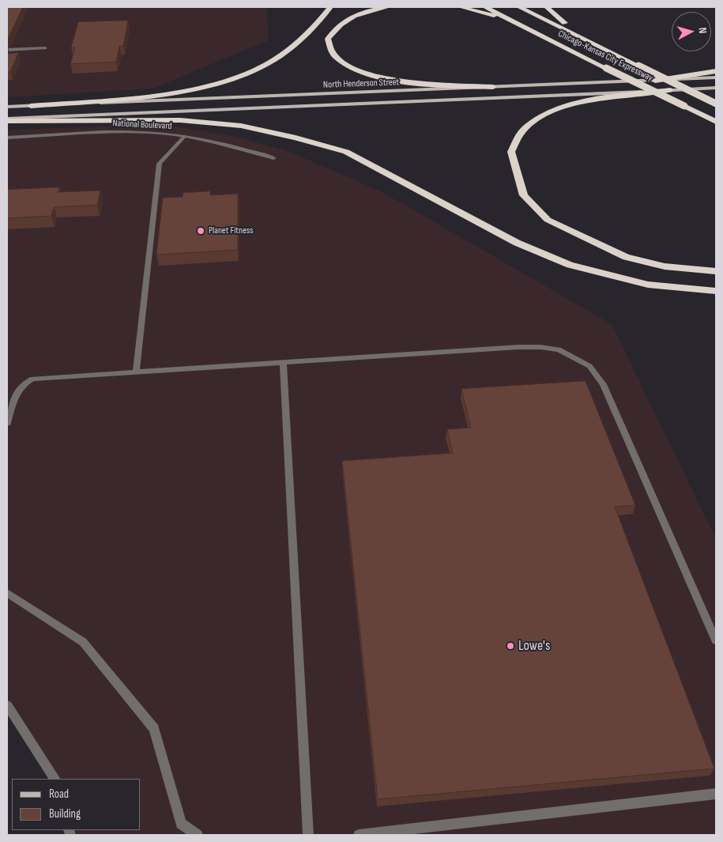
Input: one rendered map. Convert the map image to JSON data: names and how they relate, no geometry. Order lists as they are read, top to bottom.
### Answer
{
  "streets": {
    "highway": ["Chicago-Kansas City Expressway"],
    "main road": ["North Henderson Street"],
    "street": ["National Boulevard"]
  },
  "places": ["Planet Fitness", "Lowe's"],
  "legend": ["Road", "Building"],
  "north": "right"
}
